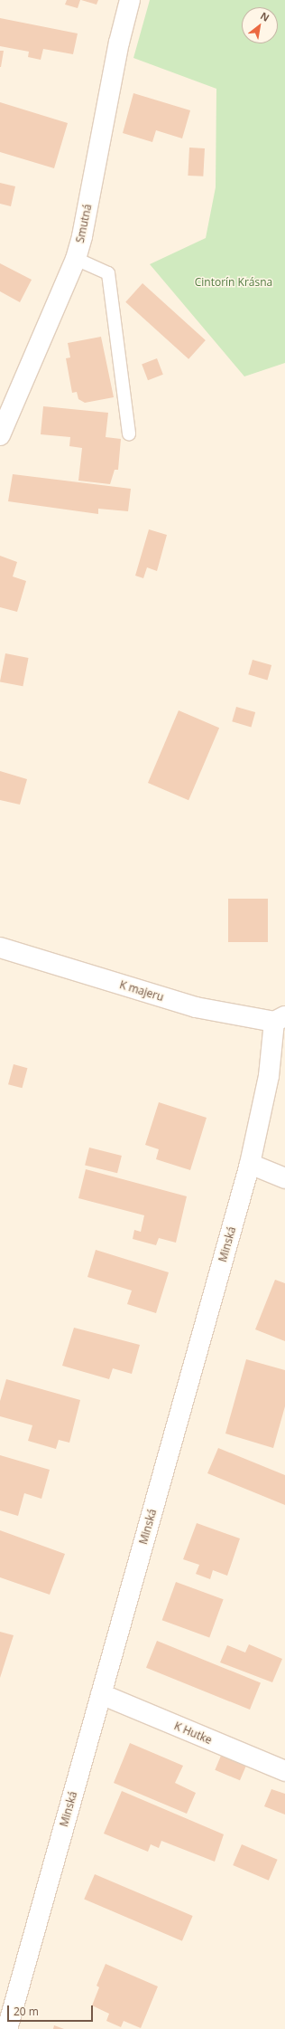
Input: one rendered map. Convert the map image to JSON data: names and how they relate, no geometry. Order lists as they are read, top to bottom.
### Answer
{
  "streets": {
    "street": [
      "Smutná",
      "K majeru",
      "Minská",
      "K Hutke"
    ]
  },
  "crossings": [
    ["K majeru", "Minská"],
    ["Minská", "K Hutke"]
  ],
  "parks": ["Cintorín Krásna"],
  "scale_bar": "20 m",
  "north": "top right"
}
